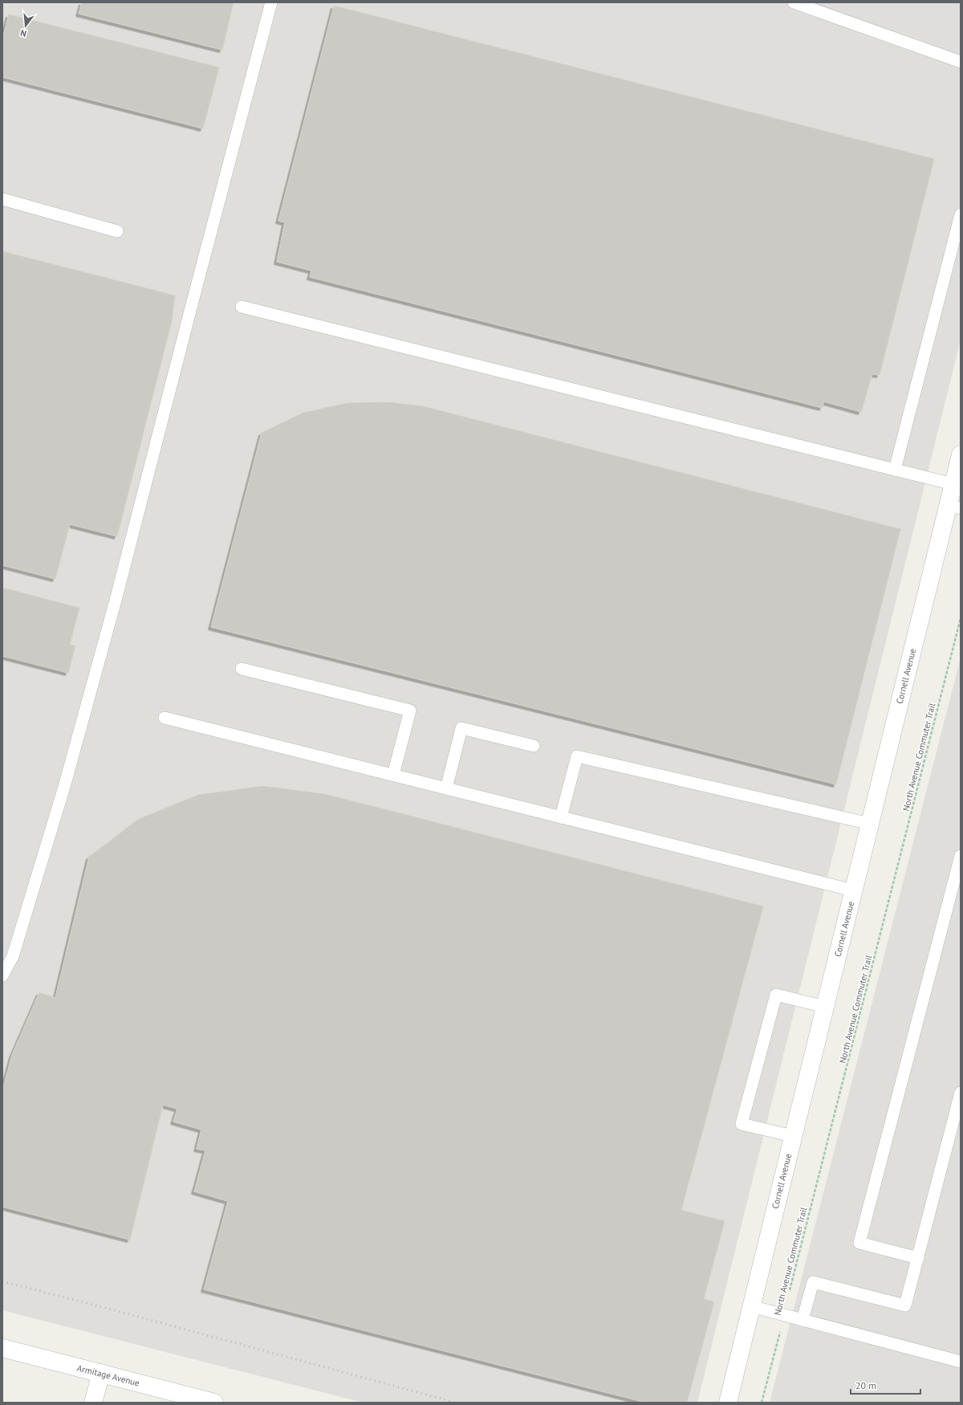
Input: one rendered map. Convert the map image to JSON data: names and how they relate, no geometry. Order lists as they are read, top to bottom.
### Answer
{
  "streets": {
    "street": ["Cornell Avenue", "Armitage Avenue"],
    "path": ["North Avenue Commuter Trail"]
  },
  "scale_bar": "20 m",
  "north": "bottom"
}
